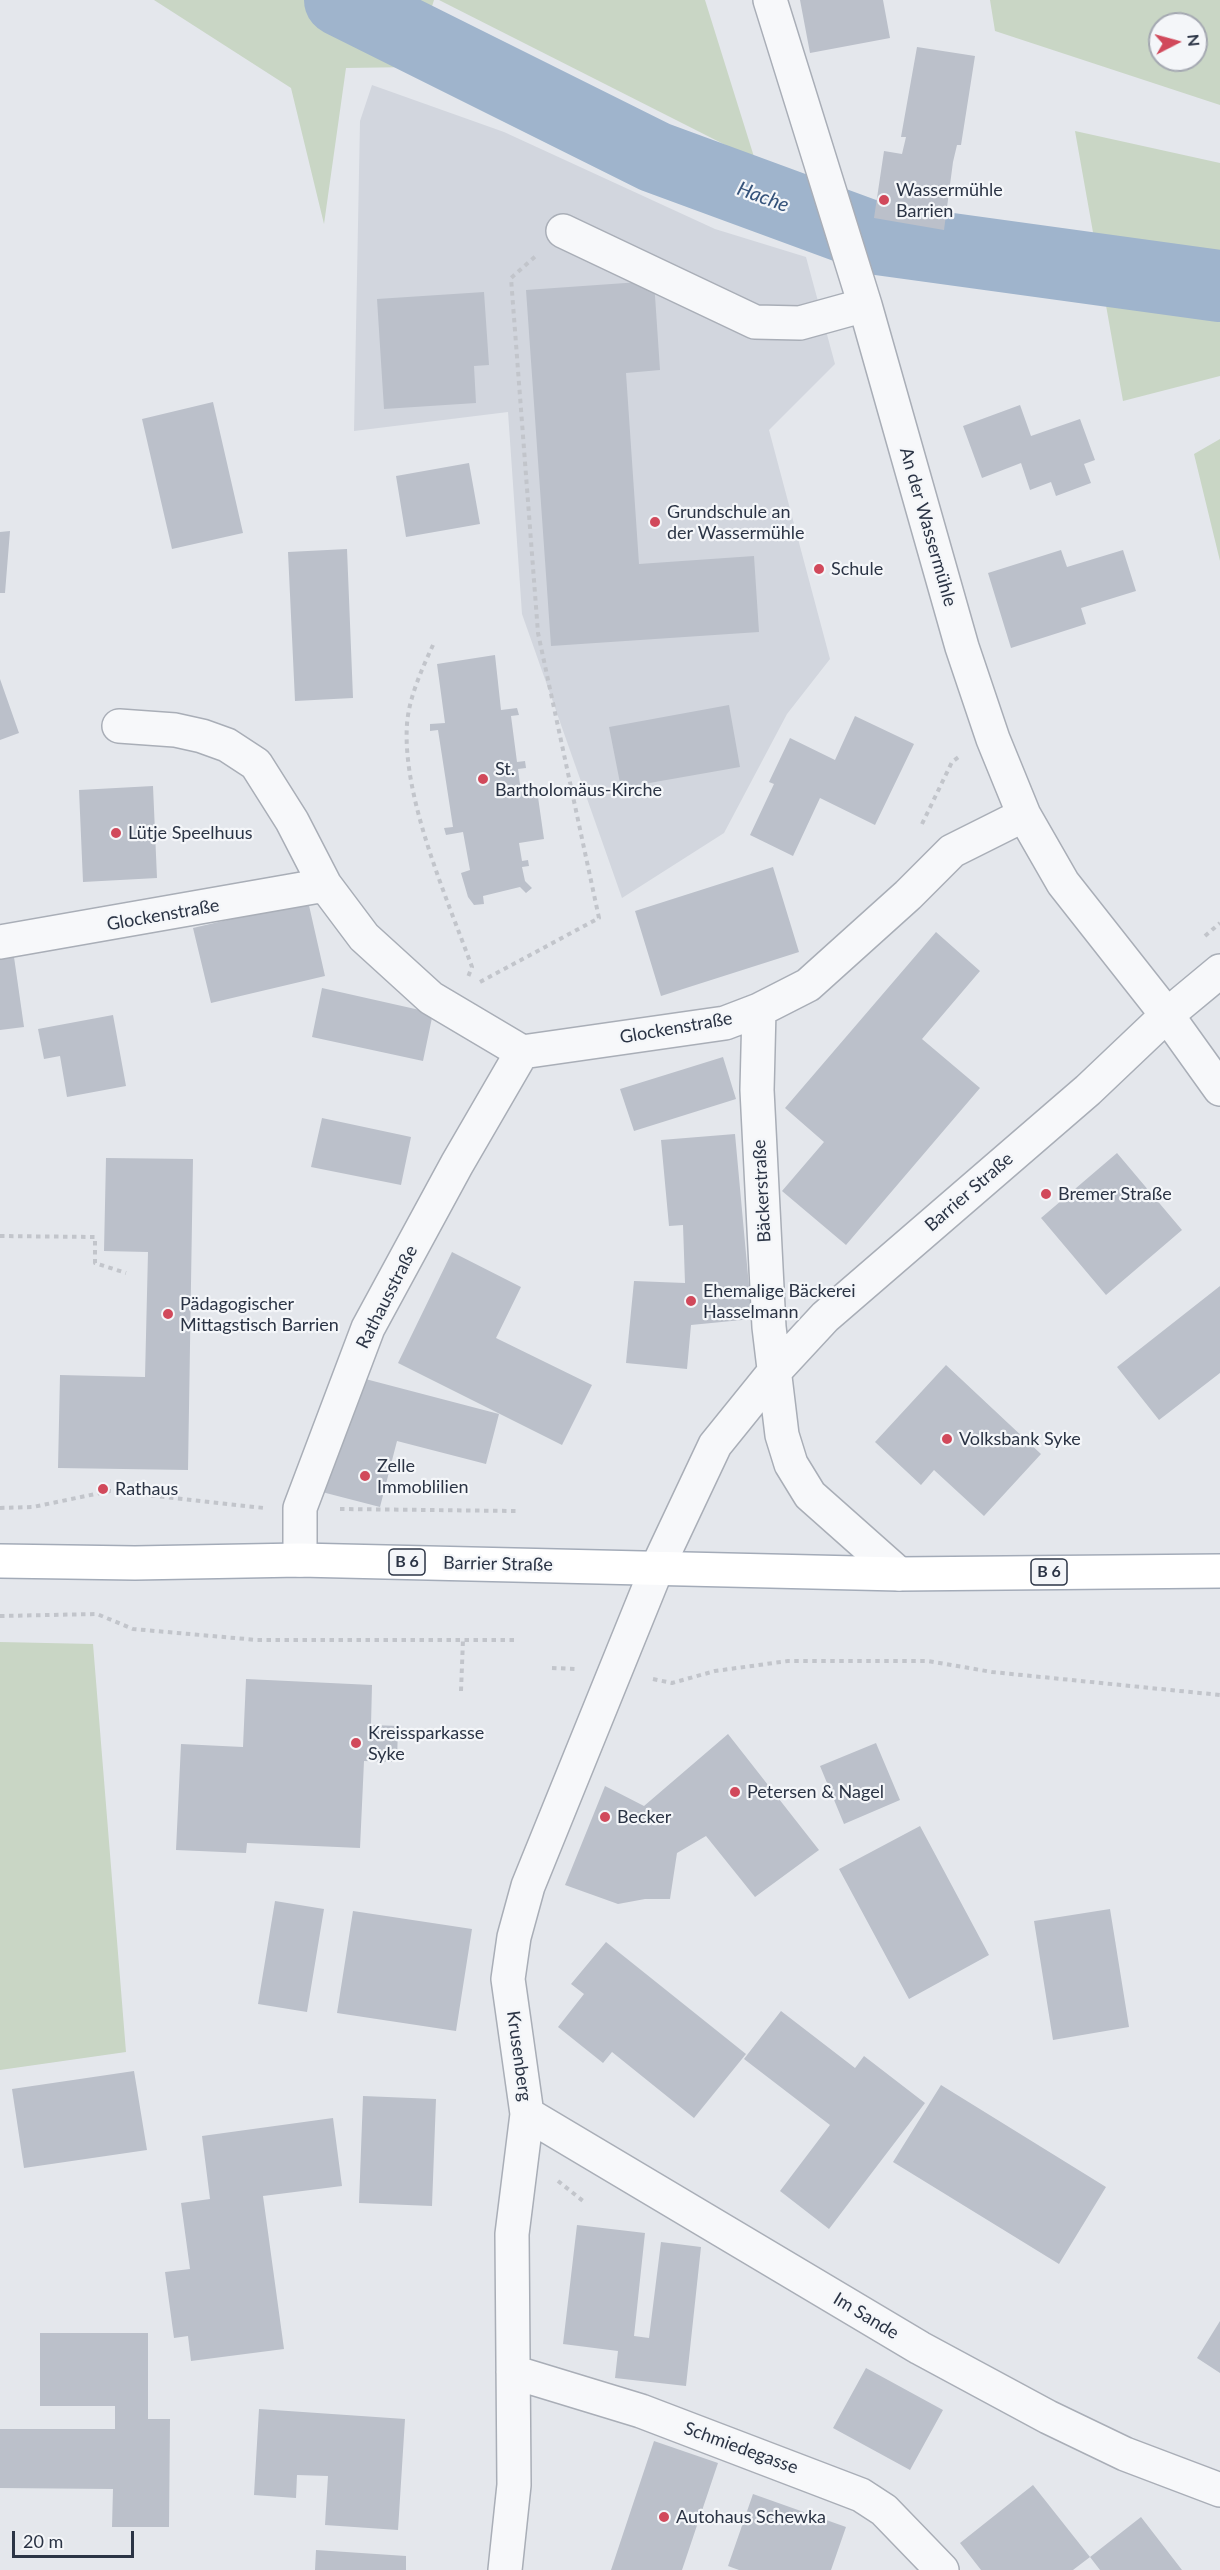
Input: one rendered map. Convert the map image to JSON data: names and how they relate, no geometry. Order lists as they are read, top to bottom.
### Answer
{
  "streets": {
    "main road": ["Barrier Straße", "B 6"],
    "street": [
      "An der Wassermühle",
      "Glockenstraße",
      "Bäckerstraße",
      "Rathausstraße",
      "Krusenberg",
      "Im Sande",
      "Schmiedegasse"
    ]
  },
  "crossings": [
    ["An der Wassermühle", "Glockenstraße"],
    ["An der Wassermühle", "Barrier Straße"],
    ["Glockenstraße", "Bäckerstraße"],
    ["Glockenstraße", "Rathausstraße"],
    ["Bäckerstraße", "Barrier Straße"],
    ["Barrier Straße", "Rathausstraße"],
    ["Barrier Straße", "B 6"],
    ["Barrier Straße", "Krusenberg"],
    ["B 6", "Krusenberg"],
    ["Krusenberg", "Im Sande"],
    ["Krusenberg", "Schmiedegasse"]
  ],
  "water": ["Hache"],
  "places": [
    "Wassermühle Barrien",
    "Grundschule an der Wassermühle",
    "Schule",
    "St. Bartholomäus-Kirche",
    "Lütje Speelhuus",
    "Bremer Straße",
    "Ehemalige Bäckerei Hasselmann",
    "Pädagogischer Mittagstisch Barrien",
    "Volksbank Syke",
    "Zelle Immoblilien",
    "Rathaus",
    "Kreissparkasse Syke",
    "Petersen & Nagel",
    "Becker",
    "Autohaus Schewka"
  ],
  "scale_bar": "20 m",
  "north": "right"
}
